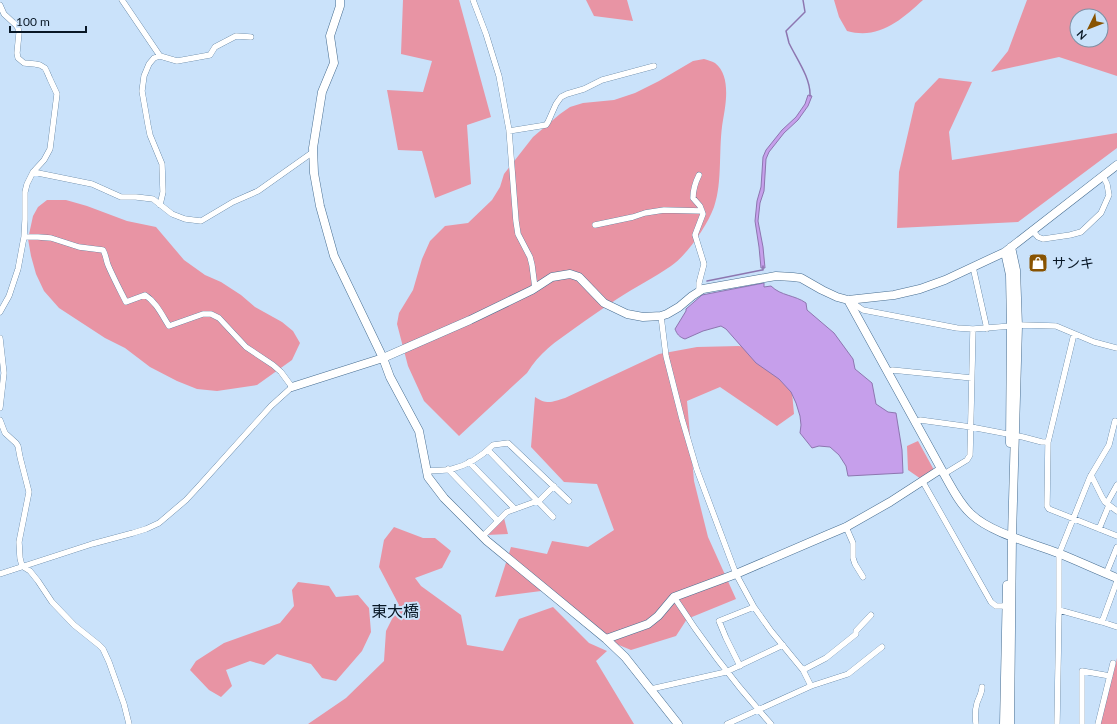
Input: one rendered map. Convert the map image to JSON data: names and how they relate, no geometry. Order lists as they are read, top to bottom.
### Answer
{
  "districts": ["東大橋"],
  "places": {
    "shop": ["サンキ"]
  },
  "scale_bar": "100 m",
  "north": "bottom left"
}
